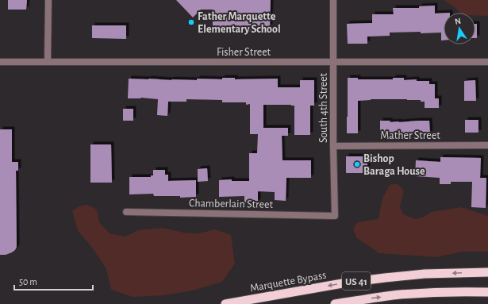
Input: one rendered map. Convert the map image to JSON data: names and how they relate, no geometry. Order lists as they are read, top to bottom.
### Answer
{
  "streets": {
    "highway": ["Marquette Bypass", "US 41"],
    "street": [
      "Fisher Street",
      "South 4th Street",
      "Mather Street",
      "Chamberlain Street"
    ]
  },
  "crossings": [
    ["Fisher Street", "South 4th Street"],
    ["South 4th Street", "Mather Street"],
    ["South 4th Street", "Chamberlain Street"]
  ],
  "places": ["Father Marquette Elementary School", "Bishop Baraga House"],
  "scale_bar": "50 m",
  "north": "top"
}
